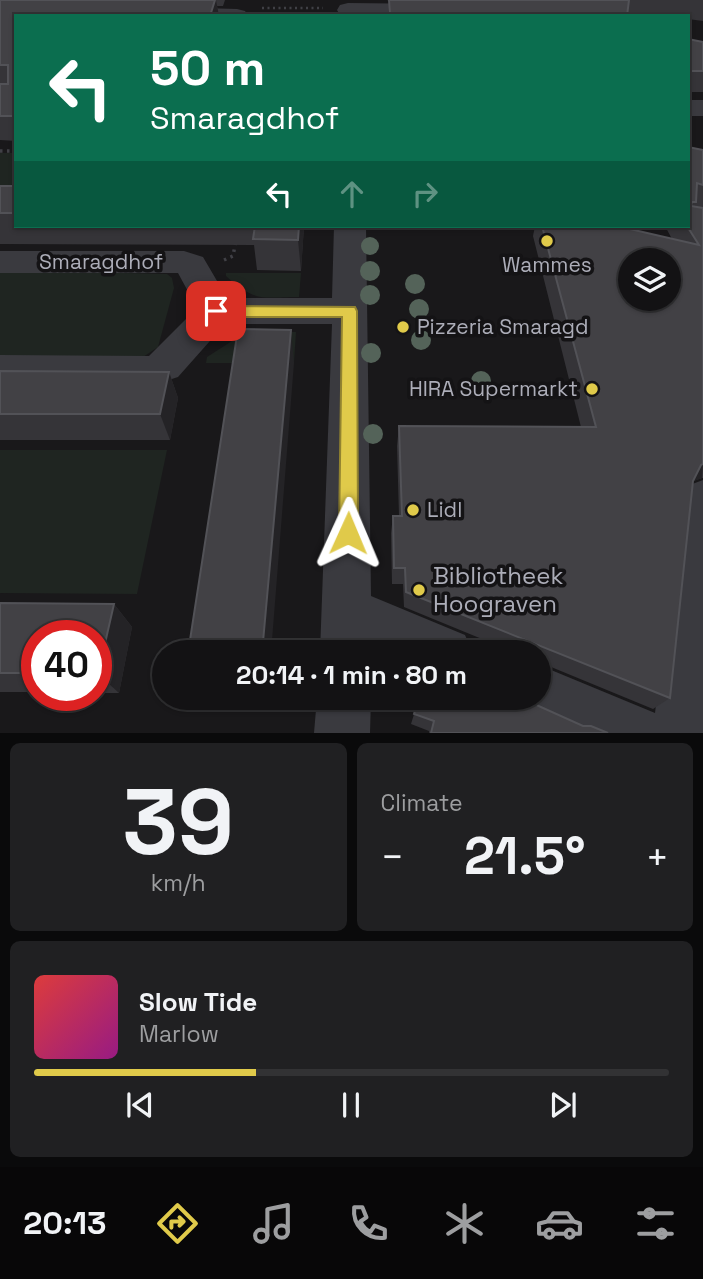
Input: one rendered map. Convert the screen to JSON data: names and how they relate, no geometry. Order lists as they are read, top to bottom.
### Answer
{
  "streets": {
    "street": ["Smaragdhof"]
  },
  "places": [
    "Wammes",
    "Pizzeria Smaragd",
    "HIRA Supermarkt",
    "Lidl",
    "Bibliotheek Hoograven"
  ],
  "page": {
    "turn": ["50 m", "Smaragdhof"],
    "limit": "40",
    "trip": "20:14 · 1 min · 80 m",
    "tile": [
      ["39", "km/h"],
      "Climate"
    ],
    "heat": ["−", "21.5°", "+"],
    "song": ["Slow Tide", "Marlow"],
    "tabs": "20:13"
  }
}
